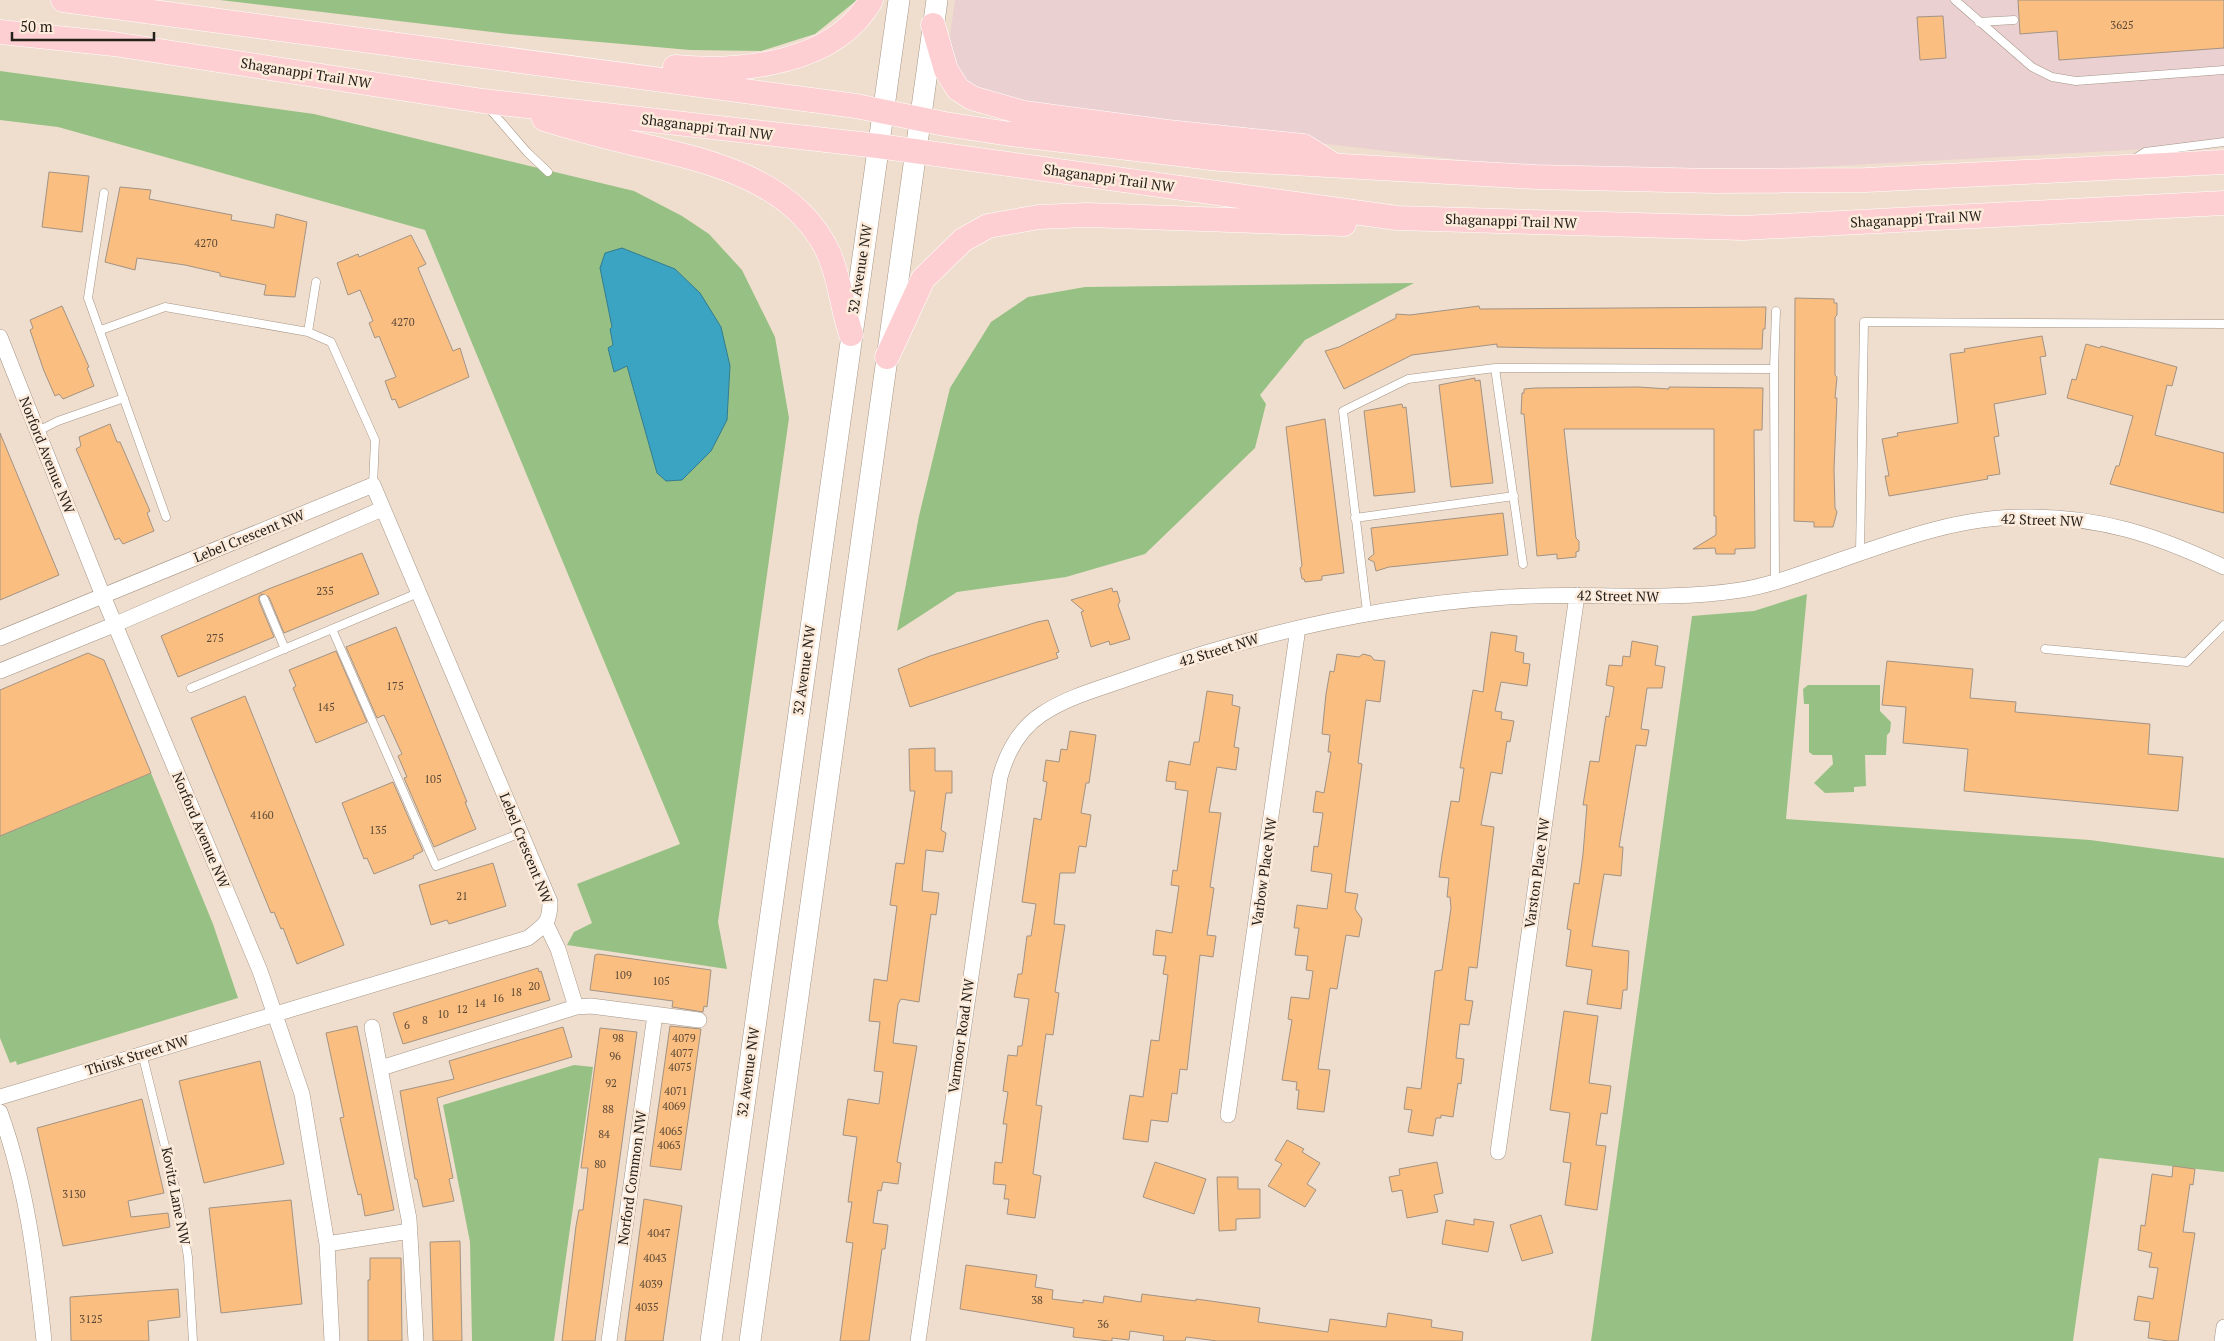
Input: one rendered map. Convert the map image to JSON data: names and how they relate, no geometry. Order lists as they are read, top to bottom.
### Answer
{
  "streets": {
    "main road": ["Shaganappi Trail NW", "32 Avenue NW"],
    "street": [
      "Norford Avenue NW",
      "42 Street NW",
      "Lebel Crescent NW",
      "Varbow Place NW",
      "Varston Place NW",
      "Varmoor Road NW",
      "Thirsk Street NW",
      "Norford Common NW"
    ],
    "lane": ["Kovitz Lane NW"]
  },
  "crossings": [
    ["Shaganappi Trail NW", "32 Avenue NW"],
    ["Norford Avenue NW", "Lebel Crescent NW"],
    ["Norford Avenue NW", "Thirsk Street NW"],
    ["42 Street NW", "Varbow Place NW"],
    ["42 Street NW", "Varston Place NW"],
    ["42 Street NW", "Varmoor Road NW"],
    ["Lebel Crescent NW", "Thirsk Street NW"],
    ["Thirsk Street NW", "Kovitz Lane NW"]
  ],
  "house_numbers": [
    "3625",
    "4270",
    "4270",
    "235",
    "275",
    "175",
    "145",
    "105",
    "4160",
    "135",
    "21",
    "109",
    "105",
    "20",
    "18",
    "16",
    "14",
    "12",
    "10",
    "8",
    "6",
    "98",
    "4079",
    "4077",
    "96",
    "4075",
    "92",
    "4071",
    "4069",
    "88",
    "4065",
    "84",
    "4063",
    "80",
    "3130",
    "4047",
    "4043",
    "4039",
    "38",
    "4035",
    "3125",
    "36"
  ],
  "scale_bar": "50 m"
}
